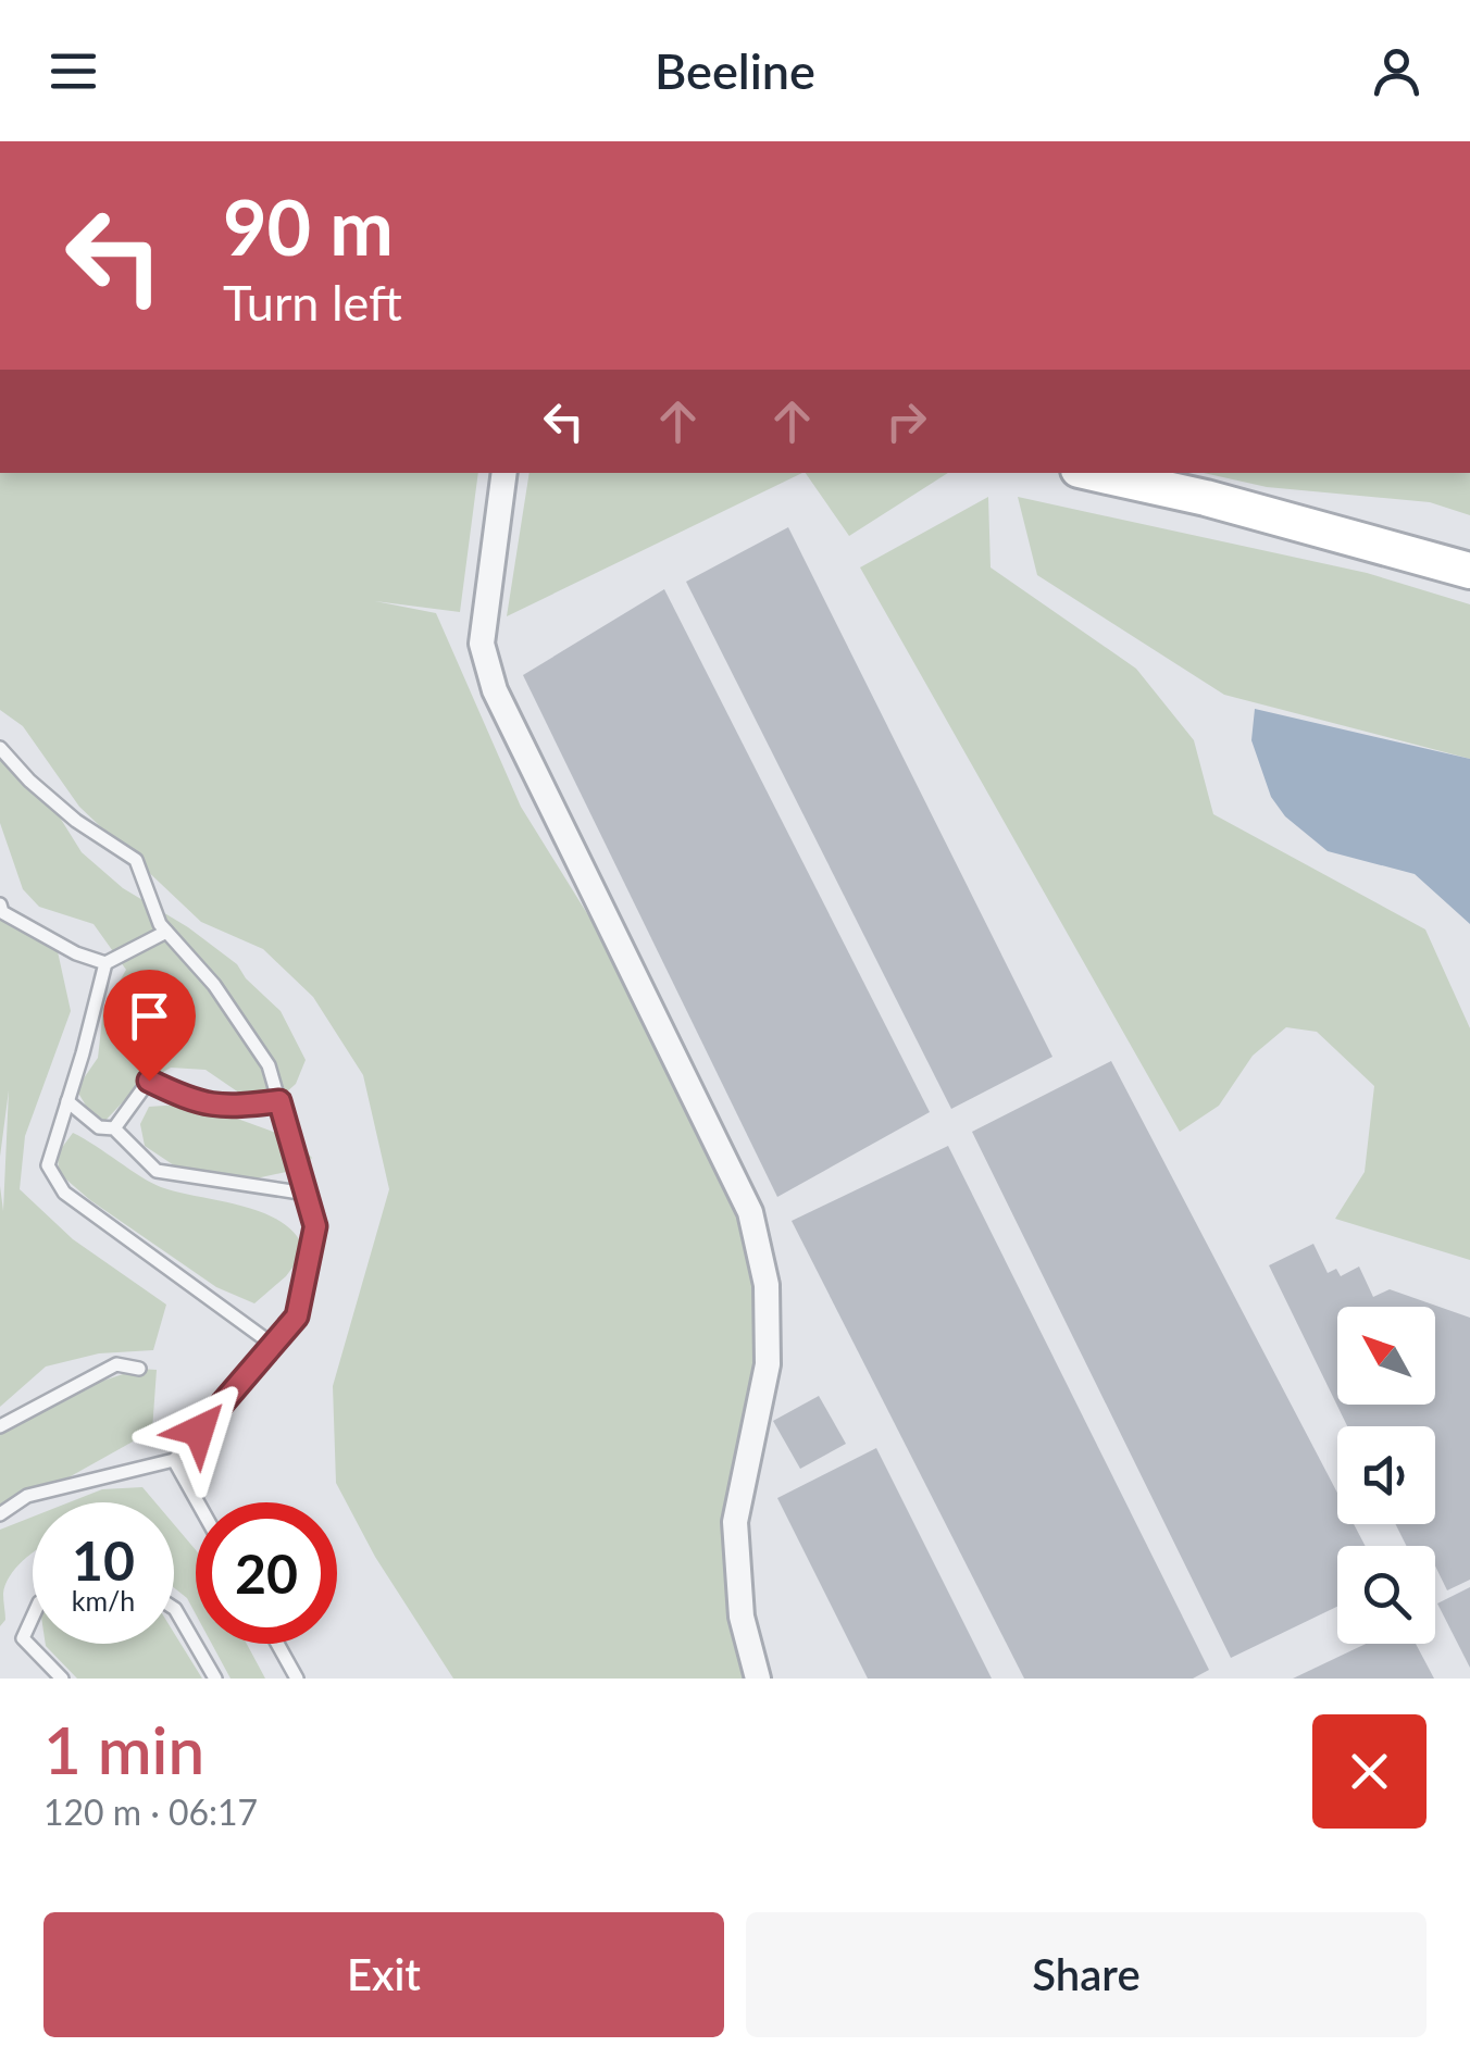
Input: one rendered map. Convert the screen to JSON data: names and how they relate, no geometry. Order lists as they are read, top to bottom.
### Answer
{
  "north": "top left",
  "page": {
    "header": "Beeline",
    "turn": ["90 m", "Turn left"],
    "speed": "10 km/h",
    "limit": "20",
    "heading": ["1 min", "120 m · 06:17"],
    "buttons": ["Exit", "Share"]
  }
}
